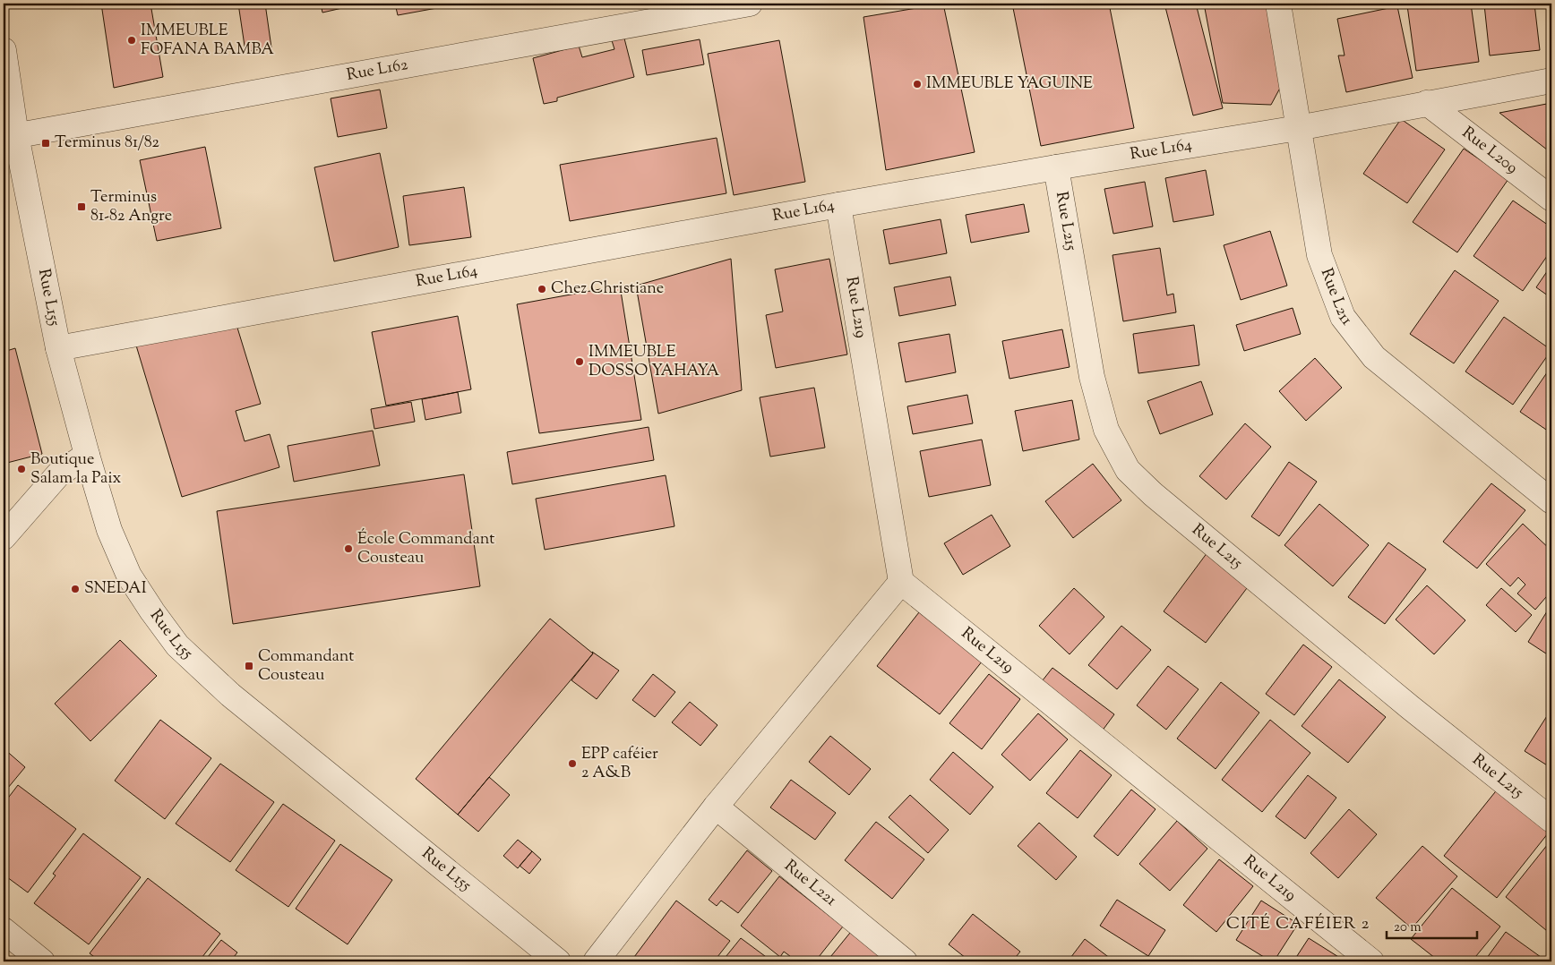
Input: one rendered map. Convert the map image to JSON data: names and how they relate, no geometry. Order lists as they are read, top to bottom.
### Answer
{
  "streets": {
    "street": [
      "Rue L162",
      "Rue L164",
      "Rue L209",
      "Rue L215",
      "Rue L211",
      "Rue L155",
      "Rue L219",
      "Rue L221"
    ]
  },
  "crossings": [
    ["Rue L162", "Rue L155"],
    ["Rue L164", "Rue L209"],
    ["Rue L164", "Rue L215"],
    ["Rue L164", "Rue L211"],
    ["Rue L164", "Rue L155"],
    ["Rue L164", "Rue L219"]
  ],
  "districts": ["CITÉ CAFÉIER 2"],
  "places": {
    "other": [
      "IMMEUBLE FOFANA BAMBA",
      "IMMEUBLE YAGUINE",
      "Chez Christiane",
      "IMMEUBLE DOSSO YAHAYA",
      "Boutique Salam la Paix",
      "École Commandant Cousteau",
      "SNEDAI",
      "EPP caféier 2 A&B"
    ],
    "transit": ["Terminus 81/82", "Terminus 81-82 Angre", "Commandant Cousteau"]
  },
  "scale_bar": "20 m"
}
